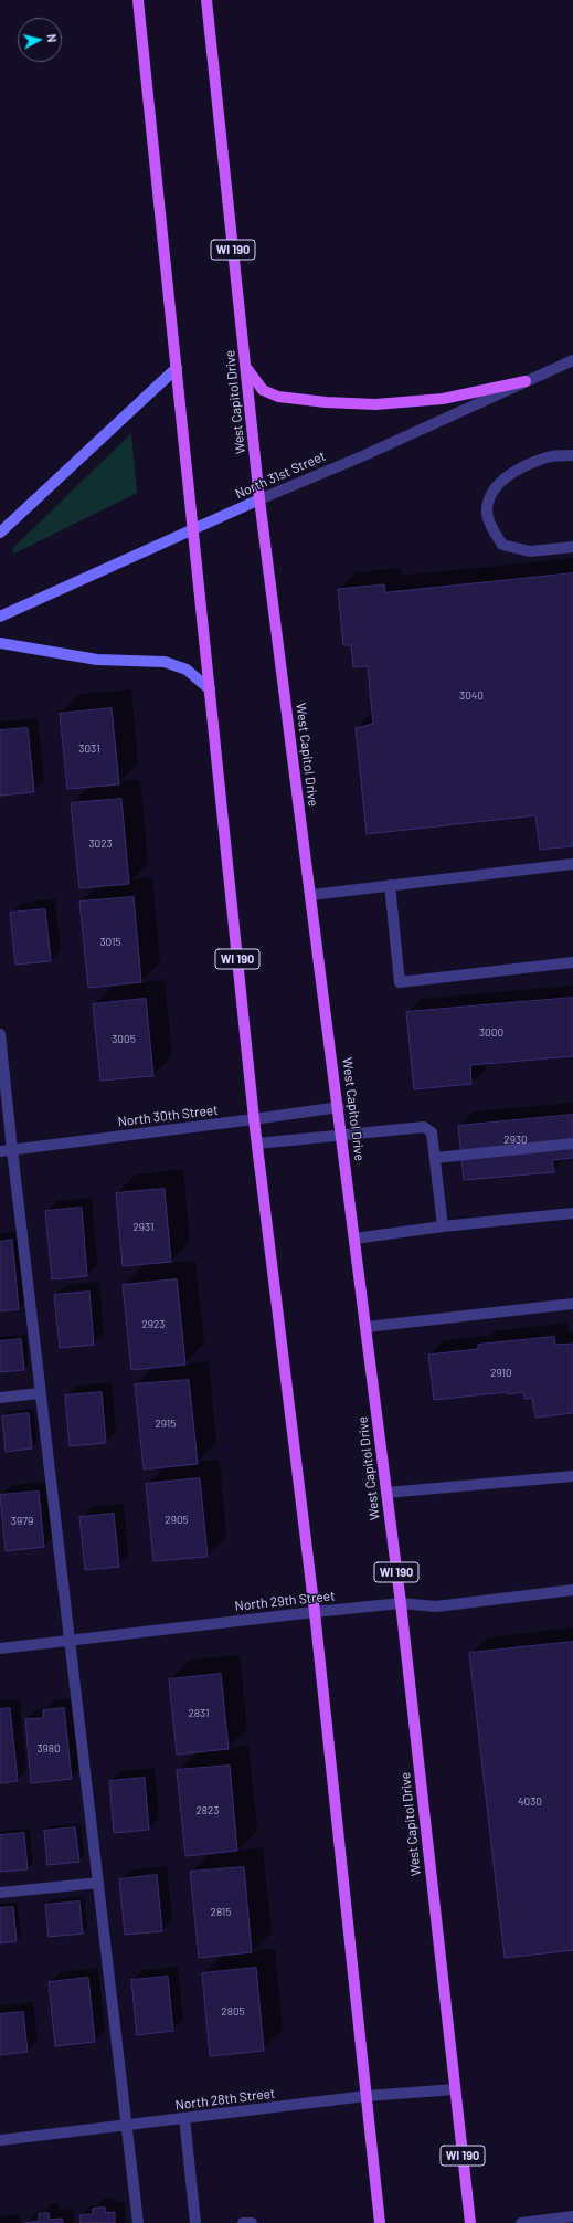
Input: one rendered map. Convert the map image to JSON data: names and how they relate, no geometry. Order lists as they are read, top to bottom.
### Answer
{
  "streets": {
    "main road": ["WI 190", "West Capitol Drive", "North 31st Street"],
    "street": ["North 30th Street", "North 29th Street", "North 28th Street"]
  },
  "crossings": [
    ["WI 190", "North 31st Street"],
    ["WI 190", "North 30th Street"],
    ["WI 190", "North 29th Street"],
    ["WI 190", "North 28th Street"],
    ["West Capitol Drive", "North 31st Street"],
    ["West Capitol Drive", "North 30th Street"],
    ["West Capitol Drive", "North 29th Street"],
    ["West Capitol Drive", "North 28th Street"]
  ],
  "house_numbers": [
    "3040",
    "3031",
    "3023",
    "3015",
    "3000",
    "3005",
    "2930",
    "2931",
    "2923",
    "2910",
    "2915",
    "2905",
    "3979",
    "2831",
    "3980",
    "4030",
    "2823",
    "2815",
    "2805"
  ],
  "north": "right"
}
